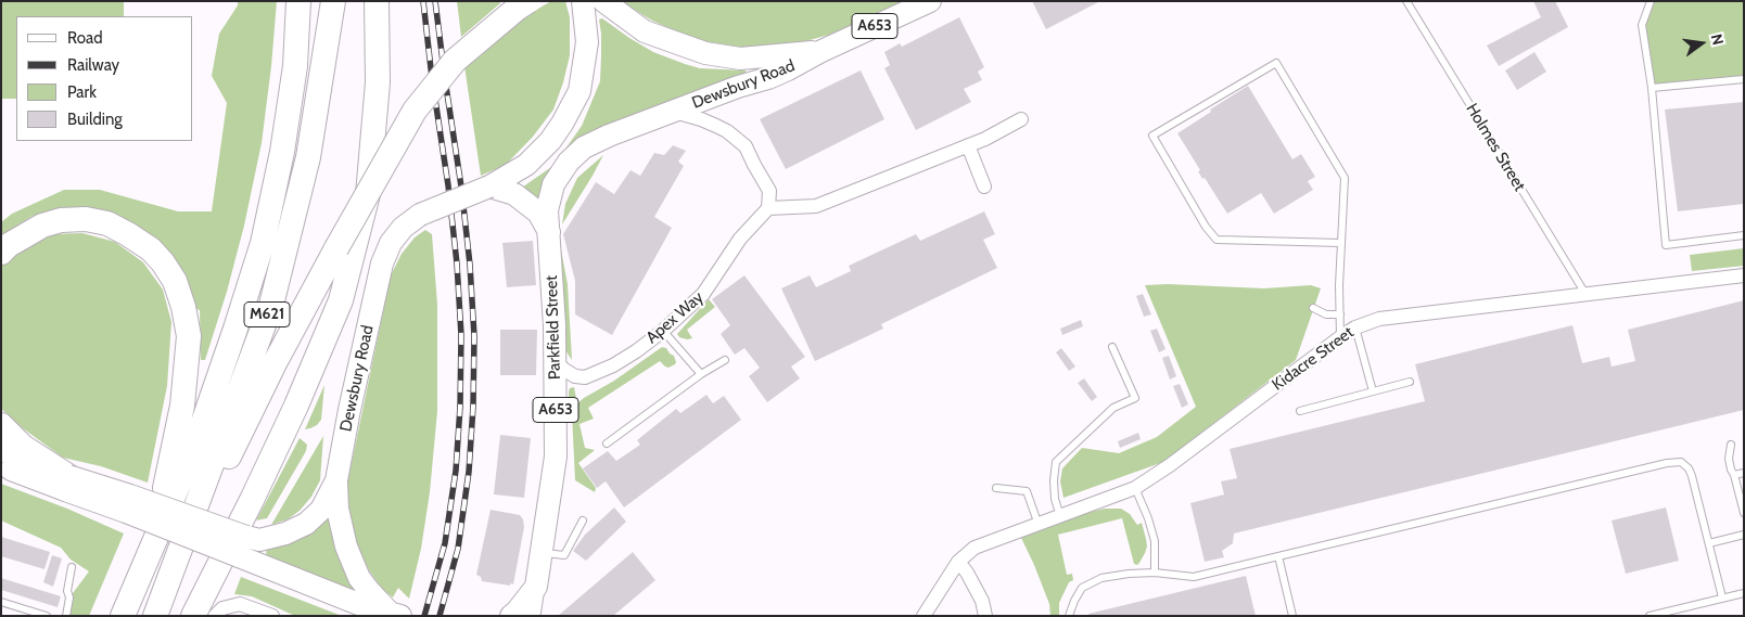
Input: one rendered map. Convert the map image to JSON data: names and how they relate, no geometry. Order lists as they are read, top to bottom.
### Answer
{
  "streets": {
    "highway": ["M621"],
    "main road": ["A653", "Dewsbury Road", "Parkfield Street"],
    "street": ["Apex Way", "Kidacre Street"],
    "lane": ["Holmes Street"]
  },
  "crossings": [
    ["A653", "Dewsbury Road"],
    ["A653", "Parkfield Street"],
    ["Dewsbury Road", "Parkfield Street"],
    ["Holmes Street", "Kidacre Street"],
    ["Apex Way", "Parkfield Street"]
  ],
  "legend": [
    "Road",
    "Railway",
    "Park",
    "Building"
  ],
  "north": "right"
}
